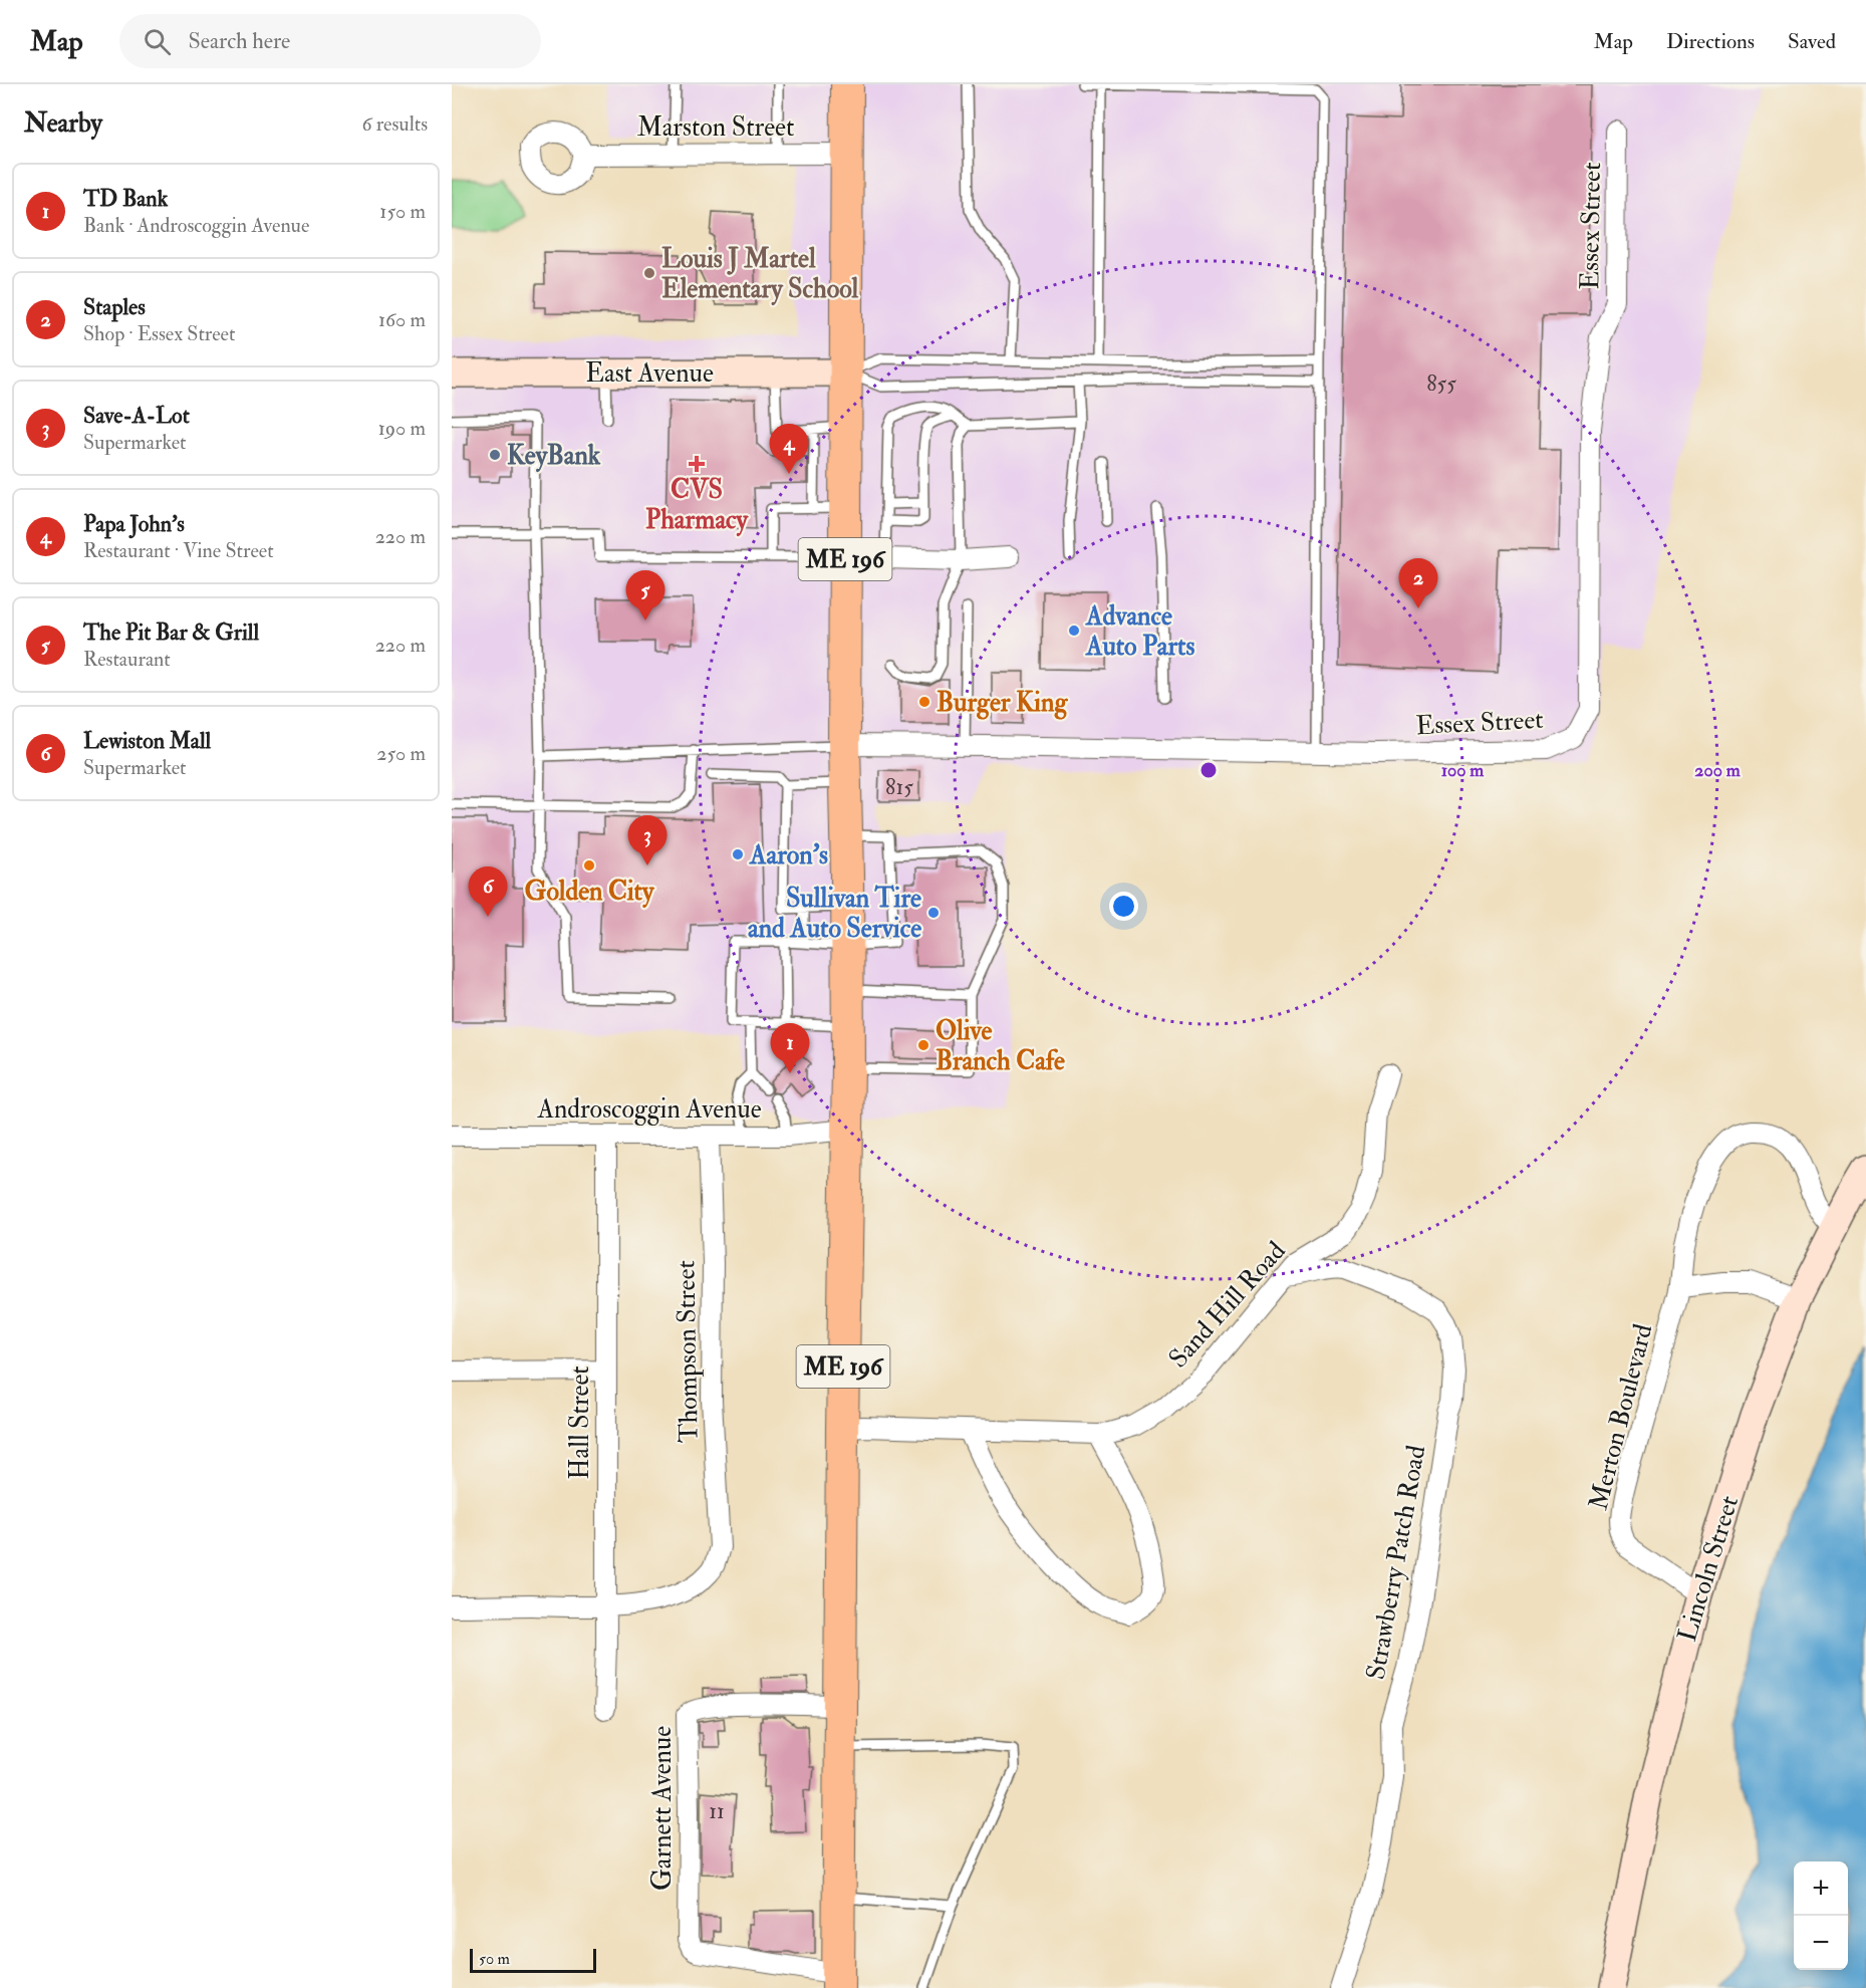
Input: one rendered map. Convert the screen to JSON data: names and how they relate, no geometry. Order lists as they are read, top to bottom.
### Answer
{
  "streets": {
    "highway": ["ME 196"],
    "main road": ["East Avenue", "Lincoln Street"],
    "street": [
      "Marston Street",
      "Essex Street",
      "Androscoggin Avenue",
      "Sand Hill Road",
      "Thompson Street",
      "Merton Boulevard",
      "Hall Street",
      "Strawberry Patch Road",
      "Garnett Avenue"
    ]
  },
  "crossings": [
    ["Marston Street", "ME 196"],
    ["Essex Street", "ME 196"],
    ["East Avenue", "ME 196"],
    ["ME 196", "Androscoggin Avenue"],
    ["ME 196", "Sand Hill Road"],
    ["ME 196", "Garnett Avenue"],
    ["Androscoggin Avenue", "Thompson Street"],
    ["Androscoggin Avenue", "Hall Street"],
    ["Sand Hill Road", "Strawberry Patch Road"],
    ["Thompson Street", "Hall Street"],
    ["Merton Boulevard", "Lincoln Street"]
  ],
  "places": {
    "other": [
      "Louis J Martel Elementary School",
      "KeyBank",
      "Advance Auto Parts",
      "Burger King",
      "Aaron's",
      "Golden City",
      "Sullivan Tire and Auto Service",
      "Olive Branch Cafe"
    ],
    "health": ["CVS Pharmacy"]
  },
  "house_numbers": ["855", "815", "11"],
  "scale_bar": "50 m",
  "page": {
    "header": "Map",
    "search": "Search here",
    "nav": ["Map", "Directions", "Saved"],
    "heading": ["Nearby", "6 results"],
    "list": [
      {
        "mark": "1",
        "name": "TD Bank",
        "note": "Bank · Androscoggin Avenue",
        "value": "150 m"
      },
      {
        "mark": "2",
        "name": "Staples",
        "note": "Shop · Essex Street",
        "value": "160 m"
      },
      {
        "mark": "3",
        "name": "Save-A-Lot",
        "note": "Supermarket",
        "value": "190 m"
      },
      {
        "mark": "4",
        "name": "Papa John's",
        "note": "Restaurant · Vine Street",
        "value": "220 m"
      },
      {
        "mark": "5",
        "name": "The Pit Bar & Grill",
        "note": "Restaurant",
        "value": "220 m"
      },
      {
        "mark": "6",
        "name": "Lewiston Mall",
        "note": "Supermarket",
        "value": "250 m"
      }
    ],
    "pins": [
      "4",
      "2",
      "5",
      "3",
      "6",
      "1"
    ],
    "map_buttons": ["+", "−"],
    "scale": "50 m"
  },
  "rings": ["100 m", "200 m"]
}
